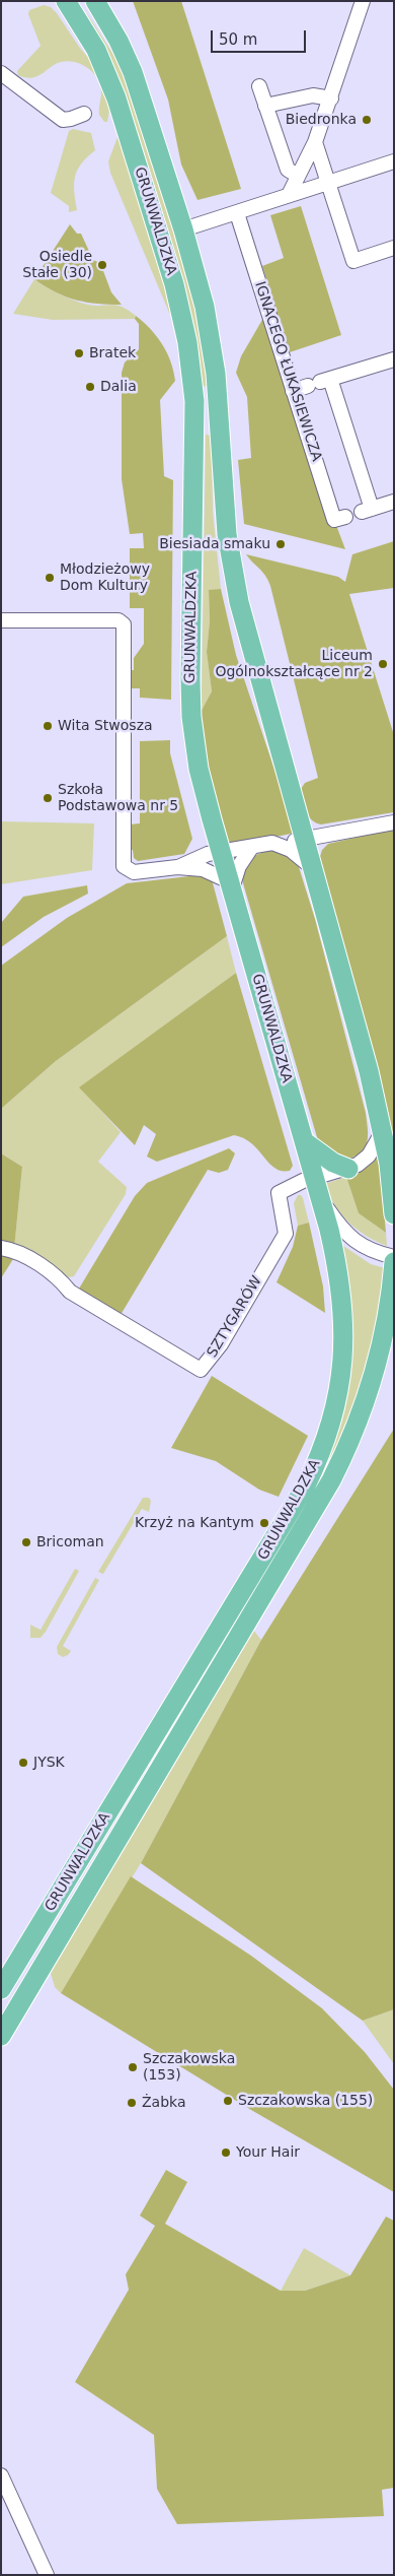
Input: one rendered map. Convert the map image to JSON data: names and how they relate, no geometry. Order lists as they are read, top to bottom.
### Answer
{
  "streets": {
    "main road": ["GRUNWALDZKA"],
    "street": ["IGNACEGO ŁUKASIEWICZA", "SZTYGARÓW"]
  },
  "crossings": [
    ["GRUNWALDZKA", "SZTYGARÓW"]
  ],
  "places": [
    "Biedronka",
    "Osiedle Stałe (30)",
    "Bratek",
    "Dalia",
    "Biesiada smaku",
    "Młodzieżowy Dom Kultury",
    "Liceum Ogólnokształcące nr 2",
    "Wita Stwosza",
    "Szkoła Podstawowa nr 5",
    "Krzyż na Kantym",
    "Bricoman",
    "JYSK",
    "Szczakowska (153)",
    "Szczakowska (155)",
    "Żabka",
    "Your Hair"
  ],
  "scale_bar": "50 m"
}
